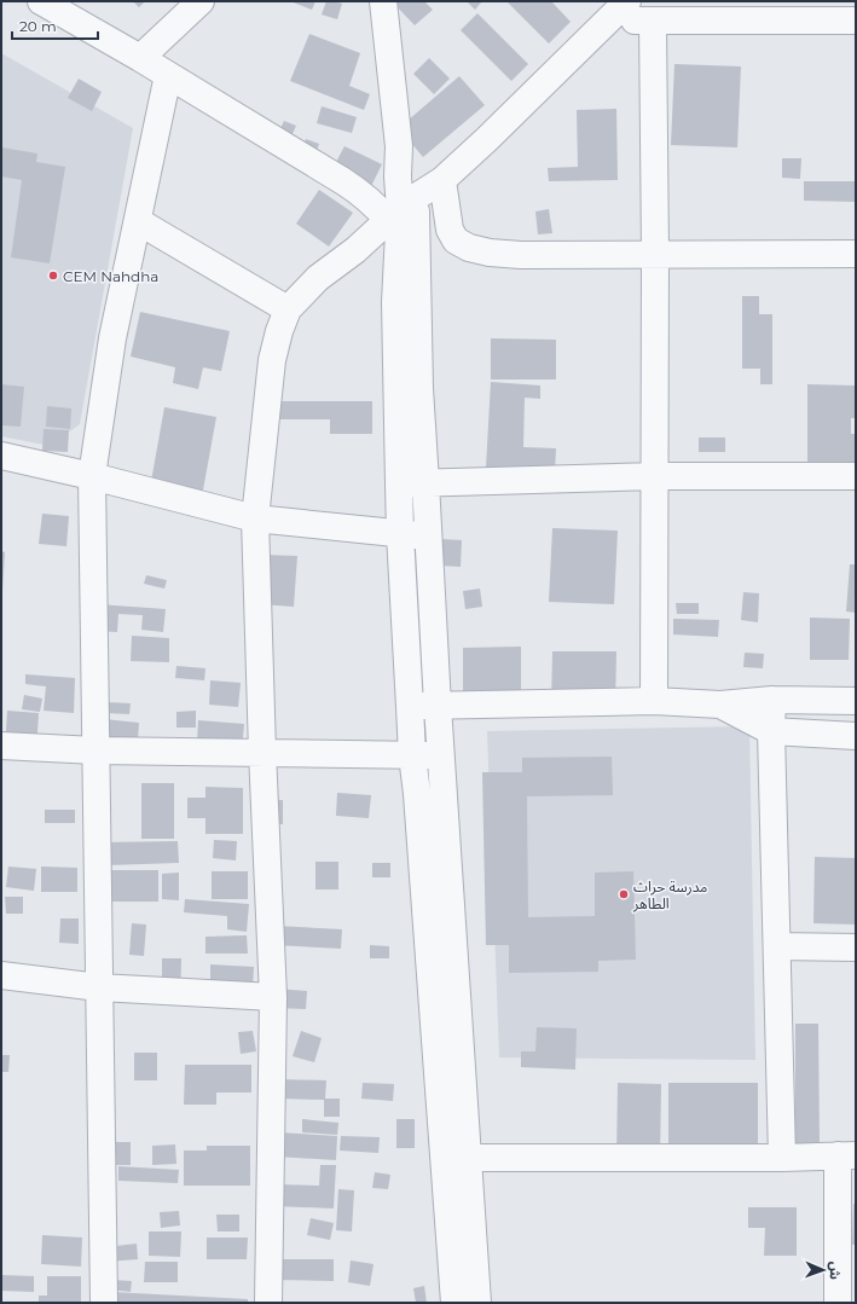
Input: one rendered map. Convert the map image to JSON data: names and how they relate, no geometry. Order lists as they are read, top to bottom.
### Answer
{
  "places": ["CEM Nahdha", "مدرسة حراث الطاهر"],
  "scale_bar": "20 m",
  "north": "right"
}
